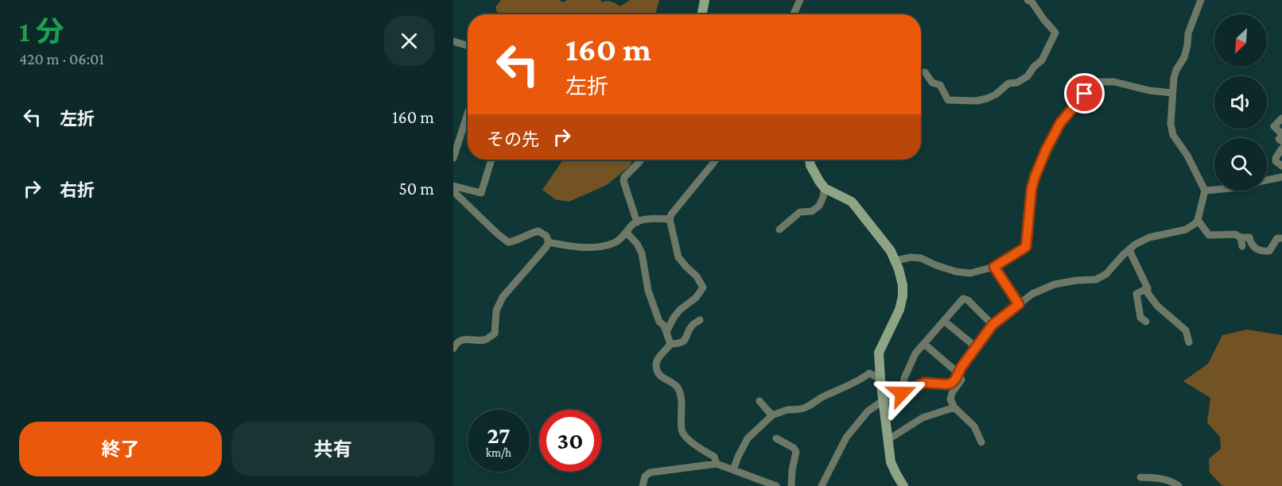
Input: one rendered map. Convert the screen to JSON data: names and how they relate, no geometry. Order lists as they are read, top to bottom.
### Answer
{
  "north": "bottom left",
  "page": {
    "heading": ["1 分", "420 m · 06:01"],
    "turn": ["160 m", "左折"],
    "list": [
      {
        "name": "左折",
        "value": "160 m"
      },
      {
        "name": "右折",
        "value": "50 m"
      }
    ],
    "then": "その先",
    "speed": "27 km/h",
    "limit": "30",
    "buttons": ["終了", "共有"]
  }
}
